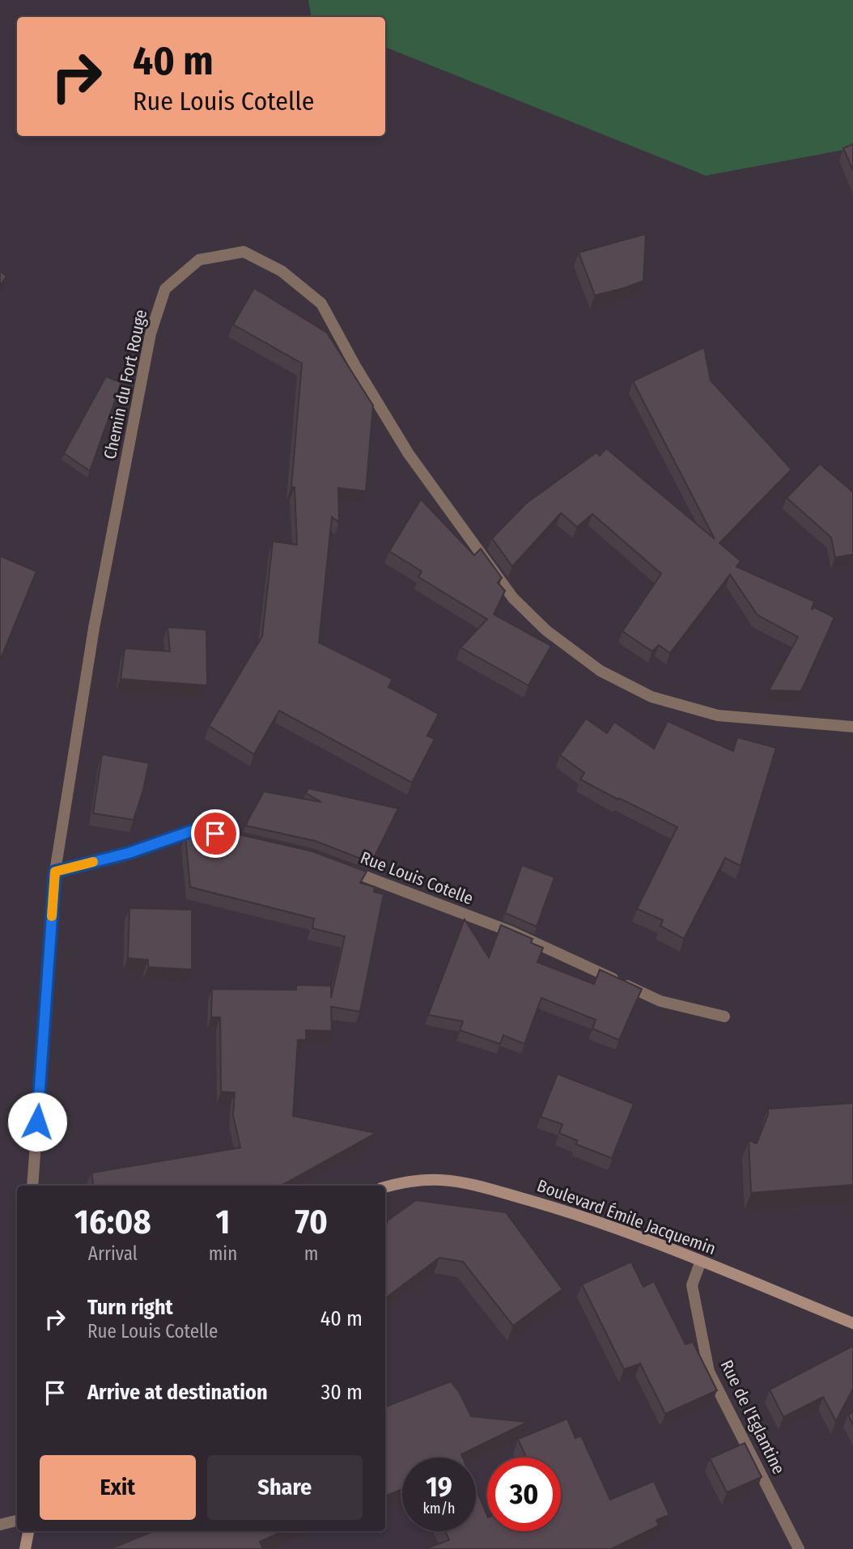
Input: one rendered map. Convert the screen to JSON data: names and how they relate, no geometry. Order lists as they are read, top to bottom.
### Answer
{
  "streets": {
    "main road": ["Boulevard Émile Jacquemin"],
    "street": ["Chemin du Fort Rouge", "Rue Louis Cotelle", "Rue de l'Eglantine"]
  },
  "crossings": [
    ["Boulevard Émile Jacquemin", "Rue de l'Eglantine"]
  ],
  "page": {
    "turn": ["40 m", "Rue Louis Cotelle"],
    "eta": [
      "16:08",
      "Arrival",
      "1",
      "min",
      "70",
      "m"
    ],
    "list": [
      {
        "name": "Turn right",
        "note": "Rue Louis Cotelle",
        "value": "40 m"
      },
      {
        "name": "Arrive at destination",
        "value": "30 m"
      }
    ],
    "buttons": ["Exit", "Share"],
    "speed": "19 km/h",
    "limit": "30"
  }
}
